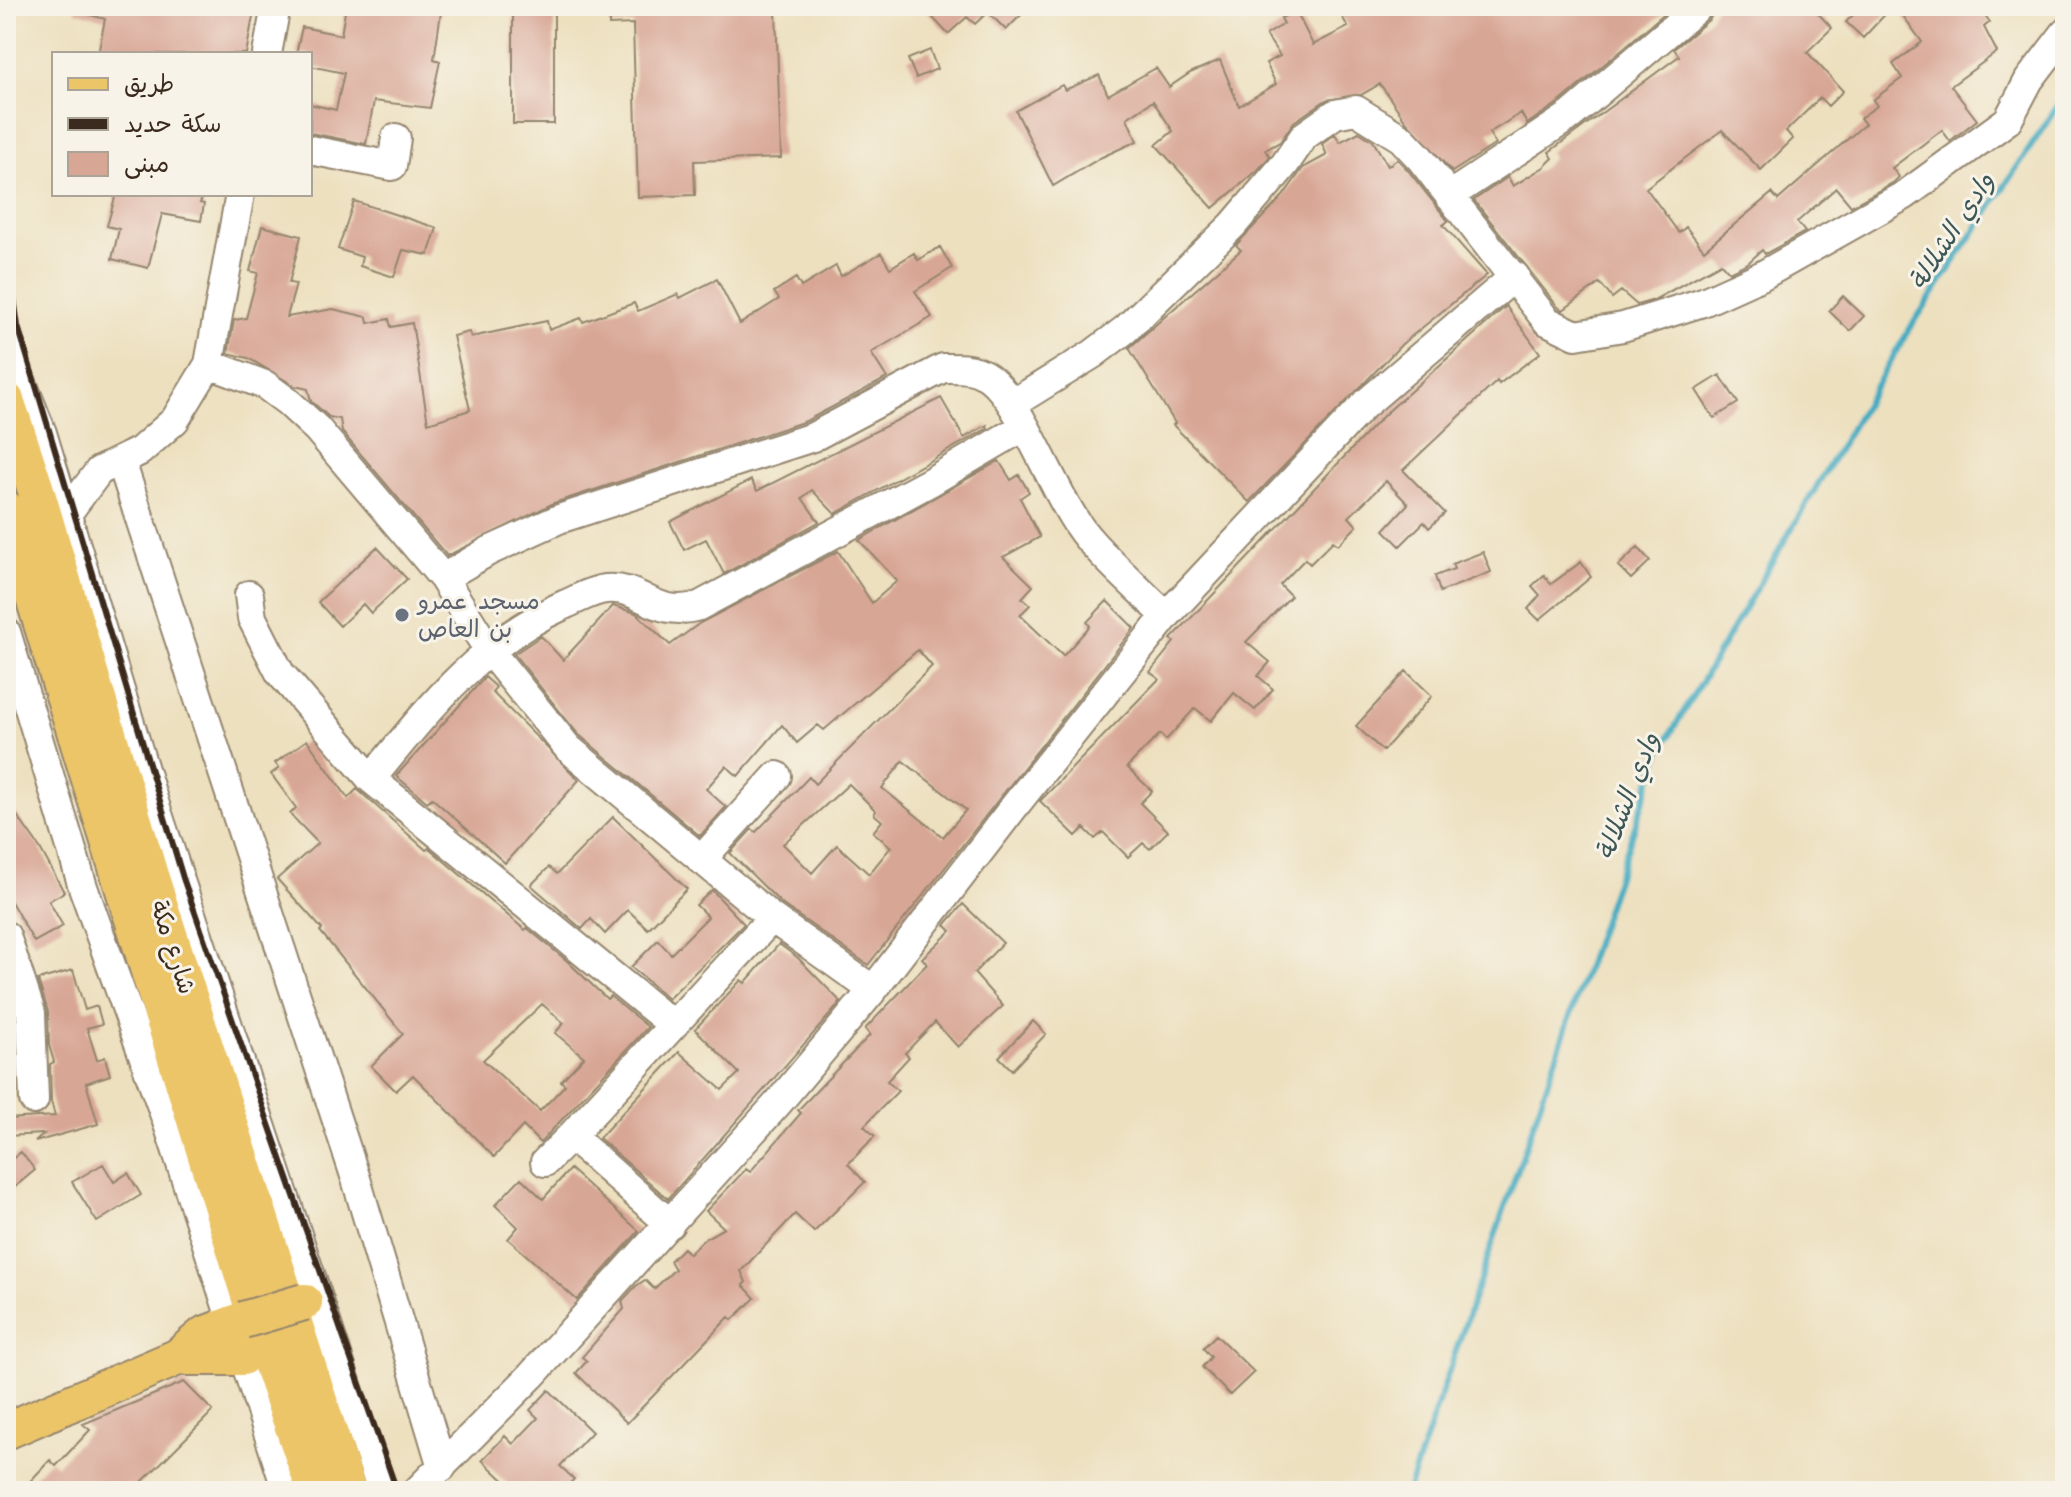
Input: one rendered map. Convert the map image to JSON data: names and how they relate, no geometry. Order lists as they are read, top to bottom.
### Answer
{
  "streets": {
    "main road": ["شارع مكة"]
  },
  "water": ["وادي الشلالة"],
  "places": ["مسجد عمرو بن العاص"],
  "legend": ["طريق", "سكة حديد", "مبنى"]
}
